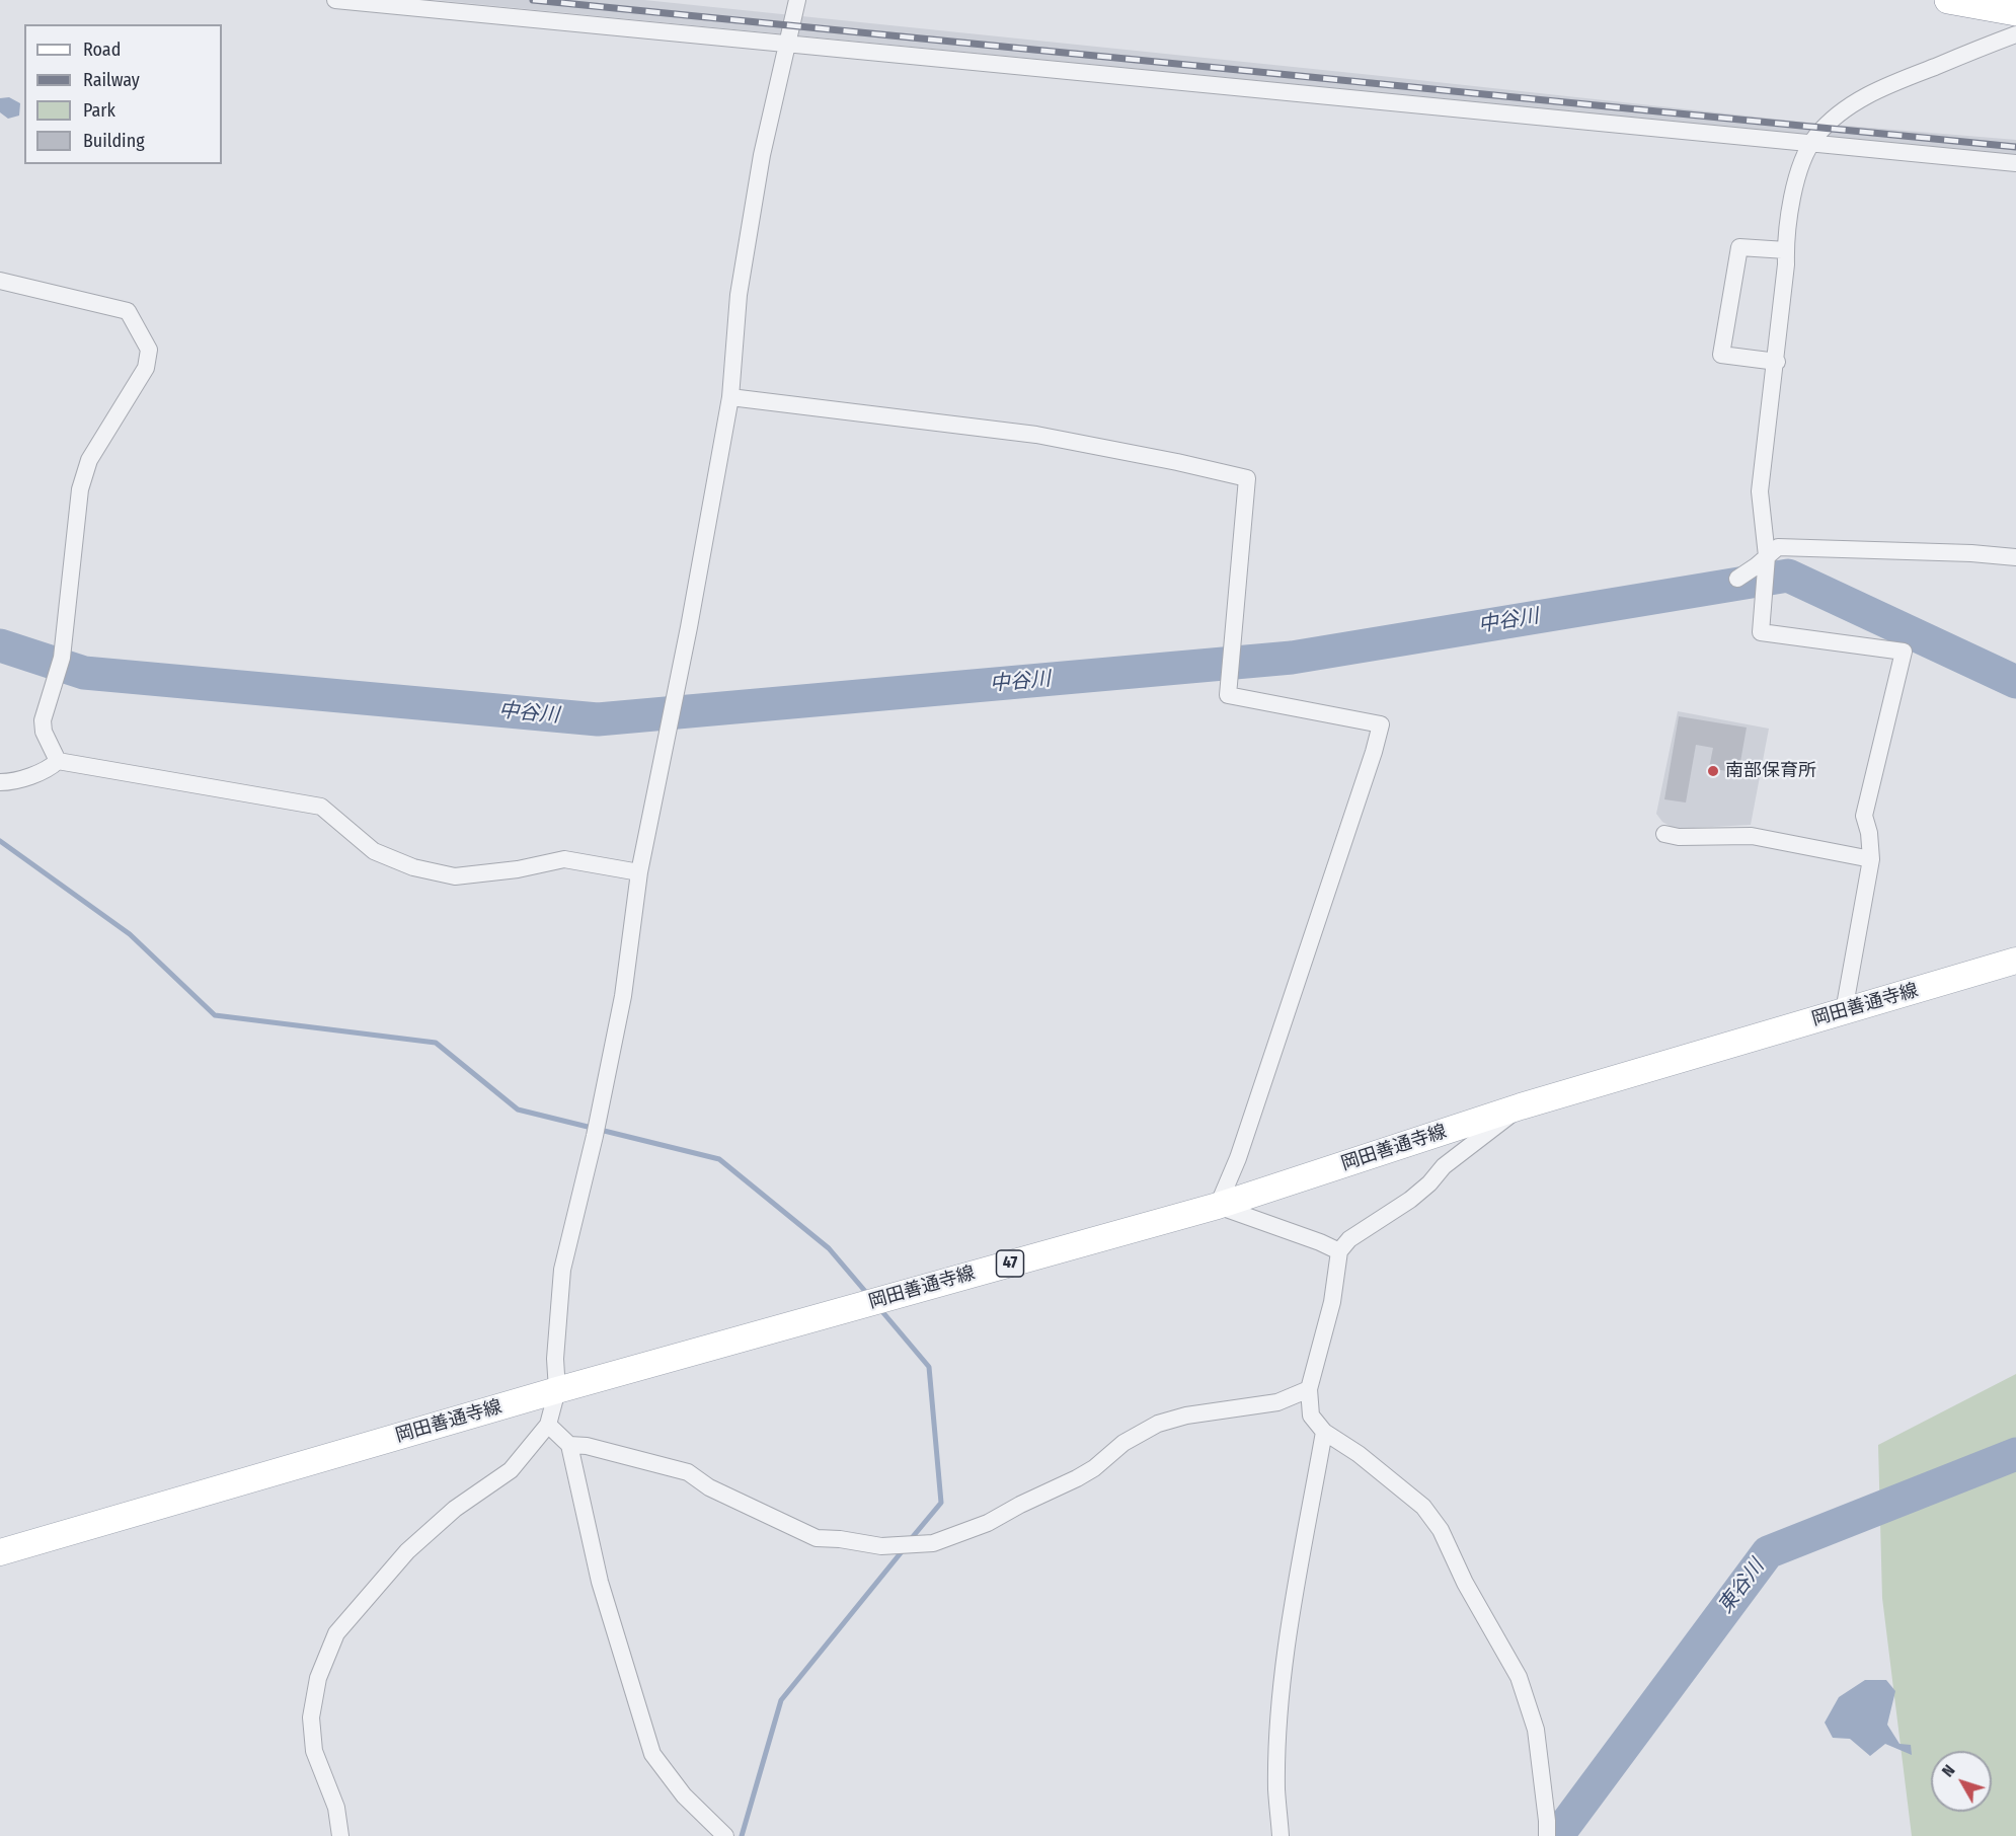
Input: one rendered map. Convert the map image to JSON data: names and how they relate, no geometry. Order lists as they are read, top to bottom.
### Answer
{
  "streets": {
    "main road": ["岡田善通寺線", "47"]
  },
  "water": ["中谷川", "東谷川"],
  "places": ["南部保育所"],
  "legend": [
    "Road",
    "Railway",
    "Park",
    "Building"
  ],
  "north": "top left"
}
